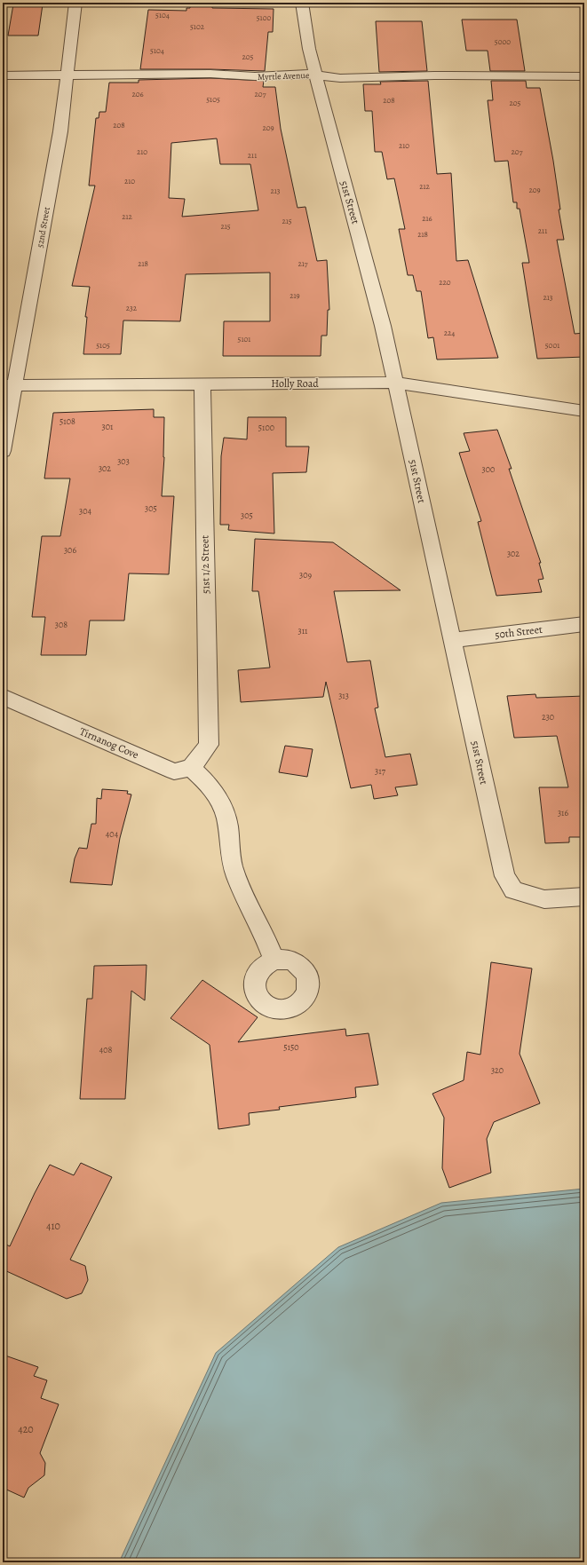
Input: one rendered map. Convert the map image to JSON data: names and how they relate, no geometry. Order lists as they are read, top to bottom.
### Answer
{
  "streets": {
    "street": [
      "Myrtle Avenue",
      "51st Street",
      "52nd Street",
      "Holly Road",
      "51st 1/2 Street",
      "50th Street",
      "Tirnanog Cove"
    ]
  },
  "crossings": [
    ["Myrtle Avenue", "51st Street"],
    ["Myrtle Avenue", "52nd Street"],
    ["51st Street", "Holly Road"],
    ["51st Street", "50th Street"],
    ["52nd Street", "Holly Road"],
    ["Holly Road", "51st 1/2 Street"],
    ["51st 1/2 Street", "Tirnanog Cove"]
  ],
  "house_numbers": [
    "5104",
    "5100",
    "5102",
    "5000",
    "5104",
    "205",
    "206",
    "207",
    "5105",
    "208",
    "205",
    "208",
    "209",
    "210",
    "210",
    "207",
    "211",
    "210",
    "212",
    "209",
    "213",
    "212",
    "216",
    "215",
    "215",
    "211",
    "218",
    "218",
    "217",
    "220",
    "219",
    "213",
    "232",
    "224",
    "5101",
    "5105",
    "5001",
    "5108",
    "301",
    "5100",
    "303",
    "302",
    "300",
    "305",
    "304",
    "305",
    "306",
    "302",
    "309",
    "308",
    "311",
    "313",
    "230",
    "317",
    "316",
    "404",
    "5150",
    "408",
    "320",
    "410",
    "420"
  ]
}
